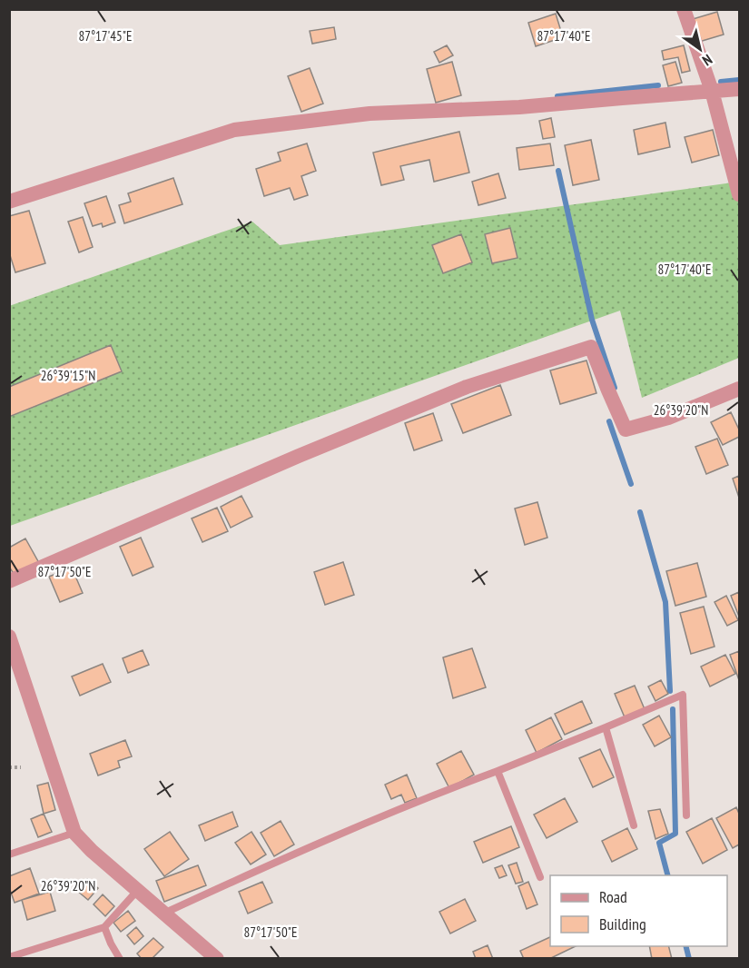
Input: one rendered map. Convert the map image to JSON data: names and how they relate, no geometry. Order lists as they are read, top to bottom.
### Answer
{
  "legend": ["Road", "Building"],
  "north": "bottom right",
  "coordinates": [
    "87°17'45\"E",
    "87°17'40\"E",
    "26°39'15\"N",
    "26°39'20\"N",
    "87°17'50\"E"
  ]
}
